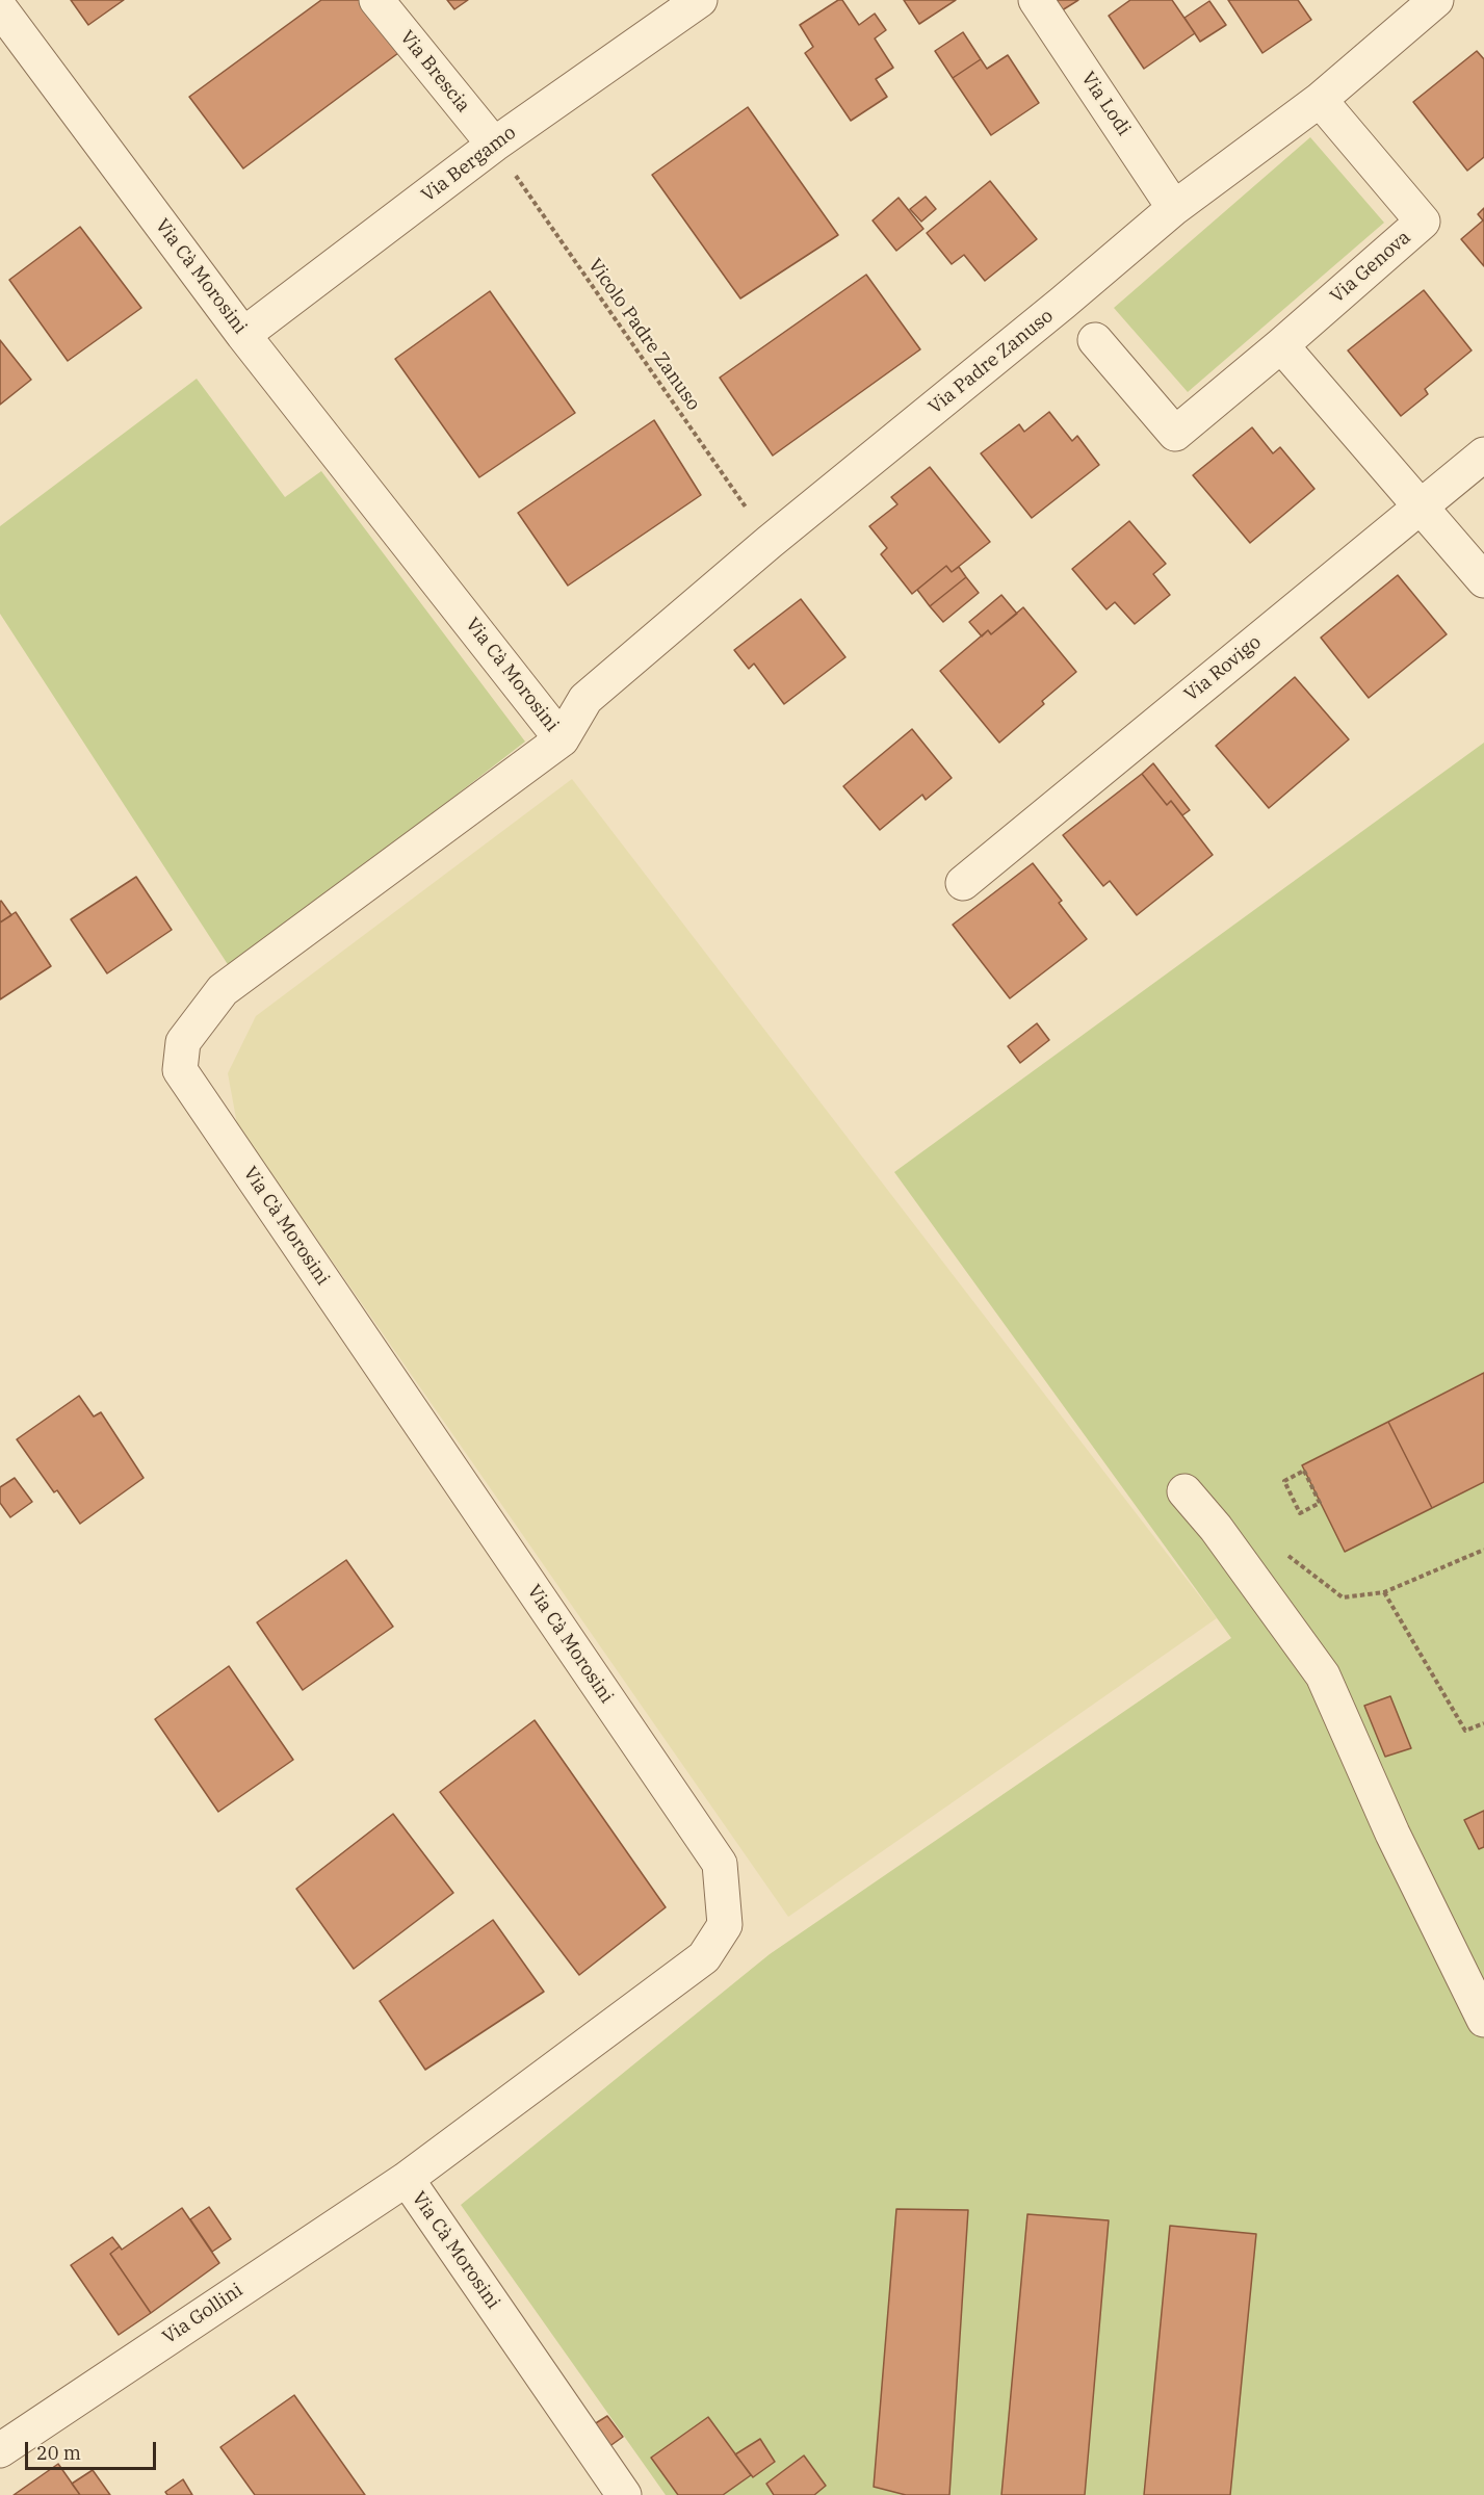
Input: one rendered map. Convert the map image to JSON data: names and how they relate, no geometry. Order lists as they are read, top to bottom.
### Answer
{
  "streets": {
    "street": [
      "Via Brescia",
      "Via Lodi",
      "Via Bergamo",
      "Via Genova",
      "Via Cà Morosini",
      "Via Padre Zanuso",
      "Via Rovigo",
      "Via Gollini"
    ],
    "path": ["Vicolo Padre Zanuso"]
  },
  "crossings": [
    ["Via Brescia", "Via Bergamo"],
    ["Via Brescia", "Vicolo Padre Zanuso"],
    ["Via Lodi", "Via Padre Zanuso"],
    ["Via Bergamo", "Via Cà Morosini"],
    ["Via Bergamo", "Vicolo Padre Zanuso"],
    ["Via Genova", "Via Padre Zanuso"],
    ["Via Cà Morosini", "Via Padre Zanuso"],
    ["Via Cà Morosini", "Via Gollini"],
    ["Vicolo Padre Zanuso", "Via Padre Zanuso"]
  ],
  "scale_bar": "20 m"
}
